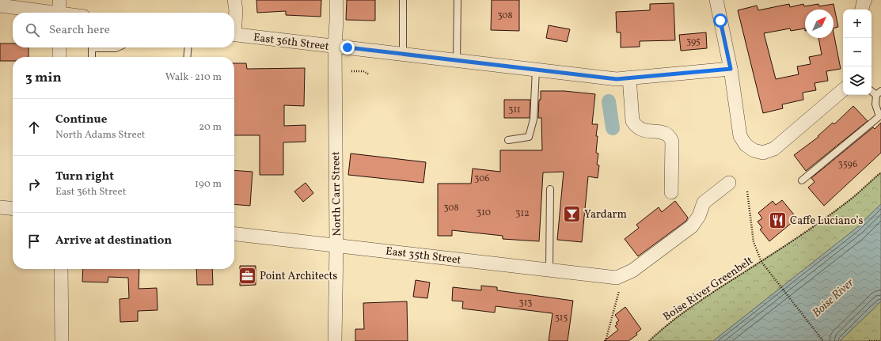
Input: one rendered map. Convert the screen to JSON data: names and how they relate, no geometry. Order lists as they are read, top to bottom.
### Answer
{
  "streets": {
    "street": ["East 36th Street", "North Carr Street", "East 35th Street"],
    "path": ["Boise River Greenbelt"]
  },
  "crossings": [
    ["East 36th Street", "North Carr Street"],
    ["North Carr Street", "East 35th Street"]
  ],
  "water": ["Boise River"],
  "places": {
    "bar": ["Yardarm"],
    "restaurant": ["Caffe Luciano’s"],
    "office": ["Point Architects"]
  },
  "house_numbers": [
    "308",
    "395",
    "311",
    "3596",
    "306",
    "308",
    "310",
    "312",
    "313",
    "315"
  ],
  "north": "top right",
  "page": {
    "map_buttons": ["+", "−"],
    "search": "Search here",
    "heading": ["3 min", "Walk · 210 m"],
    "list": [
      ["Continue", "North Adams Street", "20 m"],
      ["Turn right", "East 36th Street", "190 m"],
      "Arrive at destination"
    ]
  }
}
